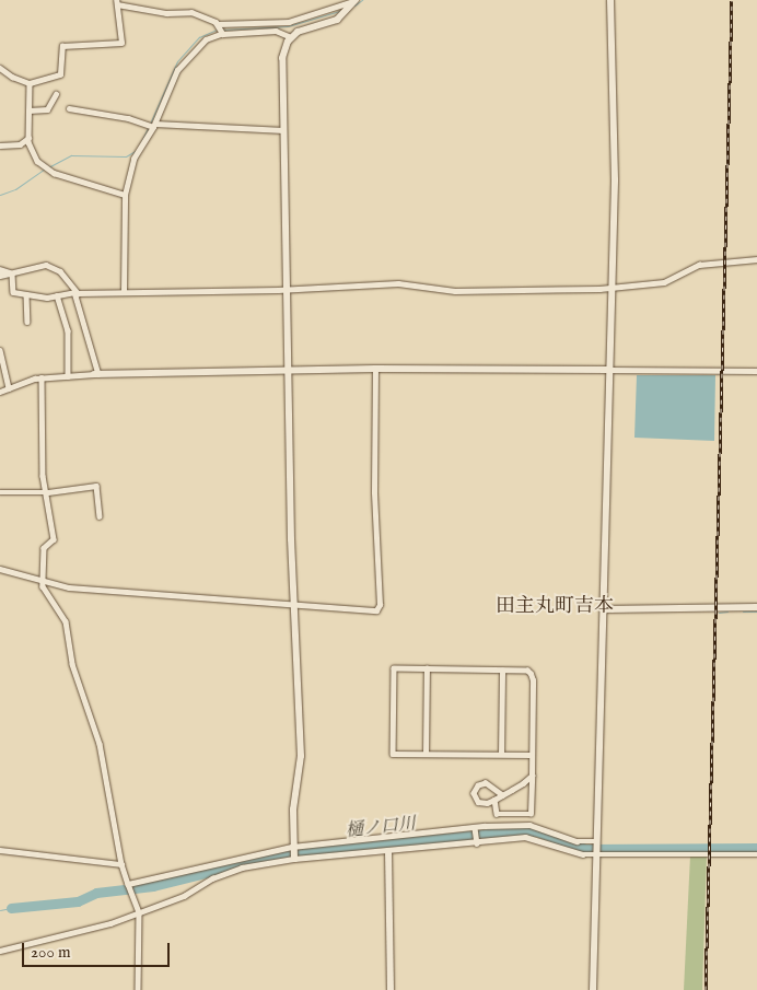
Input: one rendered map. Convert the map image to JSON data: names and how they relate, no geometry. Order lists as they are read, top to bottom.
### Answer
{
  "districts": ["田主丸町吉本"],
  "water": ["樋ノ口川"],
  "scale_bar": "200 m"
}
